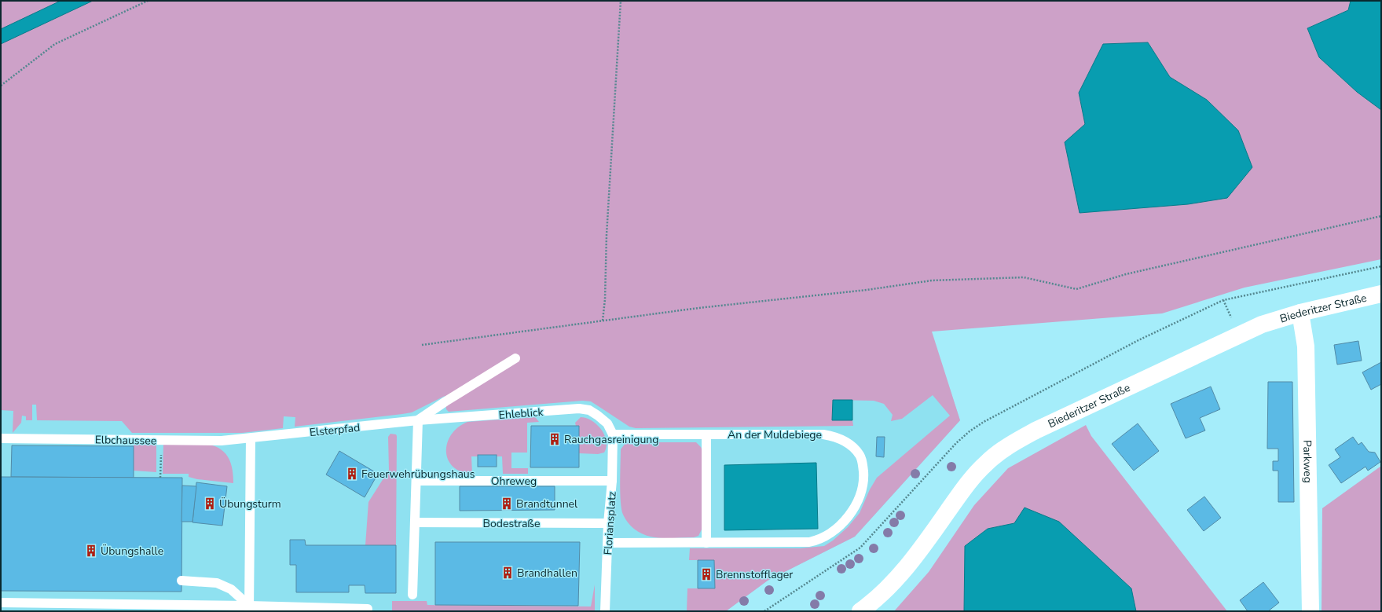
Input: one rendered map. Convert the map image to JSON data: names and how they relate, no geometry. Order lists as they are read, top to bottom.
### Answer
{
  "streets": {
    "street": ["Biederitzer Straße", "Parkweg"],
    "lane": [
      "Ehleblick",
      "Elsterpfad",
      "An der Muldebiege",
      "Elbchaussee",
      "Ohreweg",
      "Bodestraße",
      "Floriansplatz"
    ]
  },
  "crossings": [
    ["Biederitzer Straße", "Parkweg"],
    ["Ehleblick", "Elsterpfad"],
    ["Ehleblick", "An der Muldebiege"],
    ["Ehleblick", "Floriansplatz"],
    ["Elsterpfad", "Elbchaussee"],
    ["An der Muldebiege", "Floriansplatz"],
    ["Ohreweg", "Floriansplatz"],
    ["Bodestraße", "Floriansplatz"]
  ],
  "places": {
    "building": [
      "Rauchgasreinigung",
      "Feuerwehrübungshaus",
      "Übungsturm",
      "Brandtunnel",
      "Übungshalle",
      "Brandhallen",
      "Brennstofflager"
    ]
  }
}
